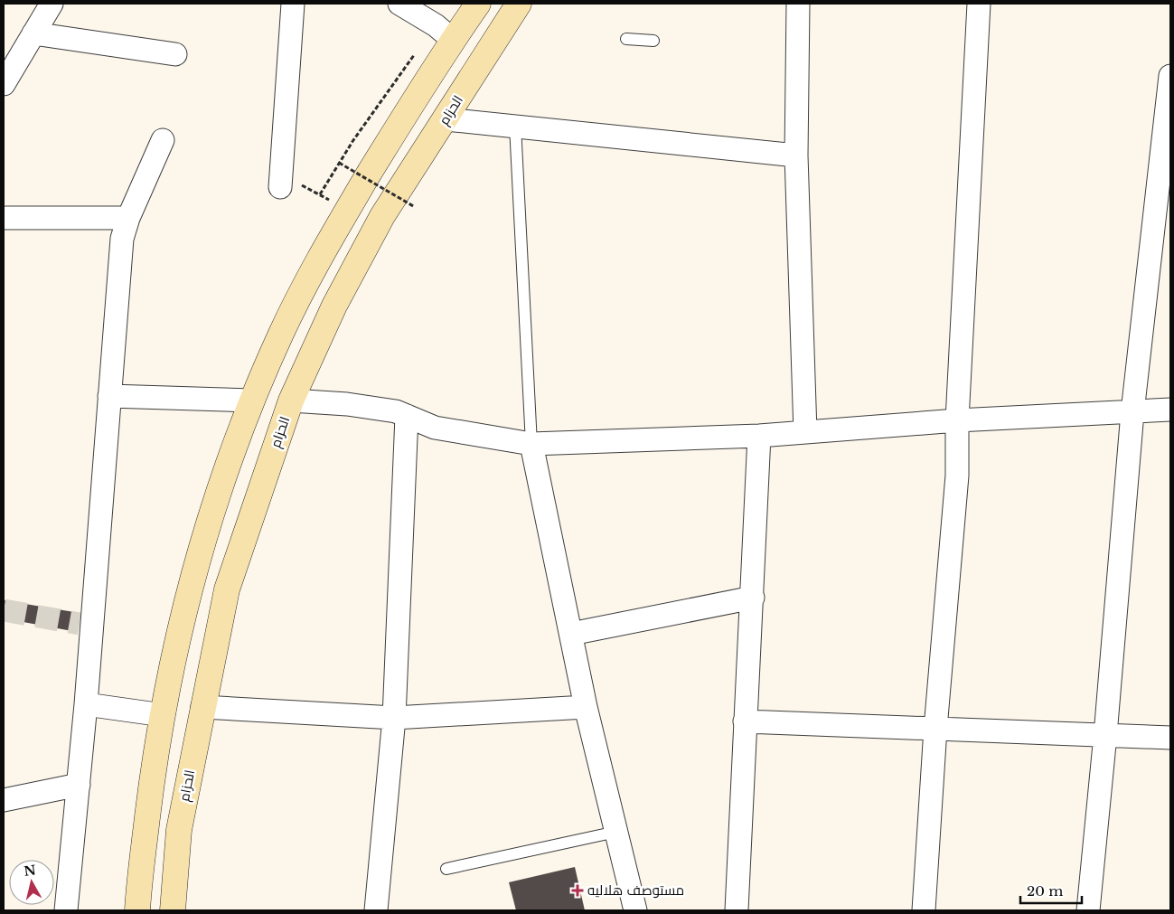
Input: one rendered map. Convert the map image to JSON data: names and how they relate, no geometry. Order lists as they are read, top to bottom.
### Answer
{
  "streets": {
    "main road": ["الحزام"]
  },
  "places": {
    "health": ["مستوصف هلاليه"]
  },
  "scale_bar": "20 m",
  "north": "top"
}
